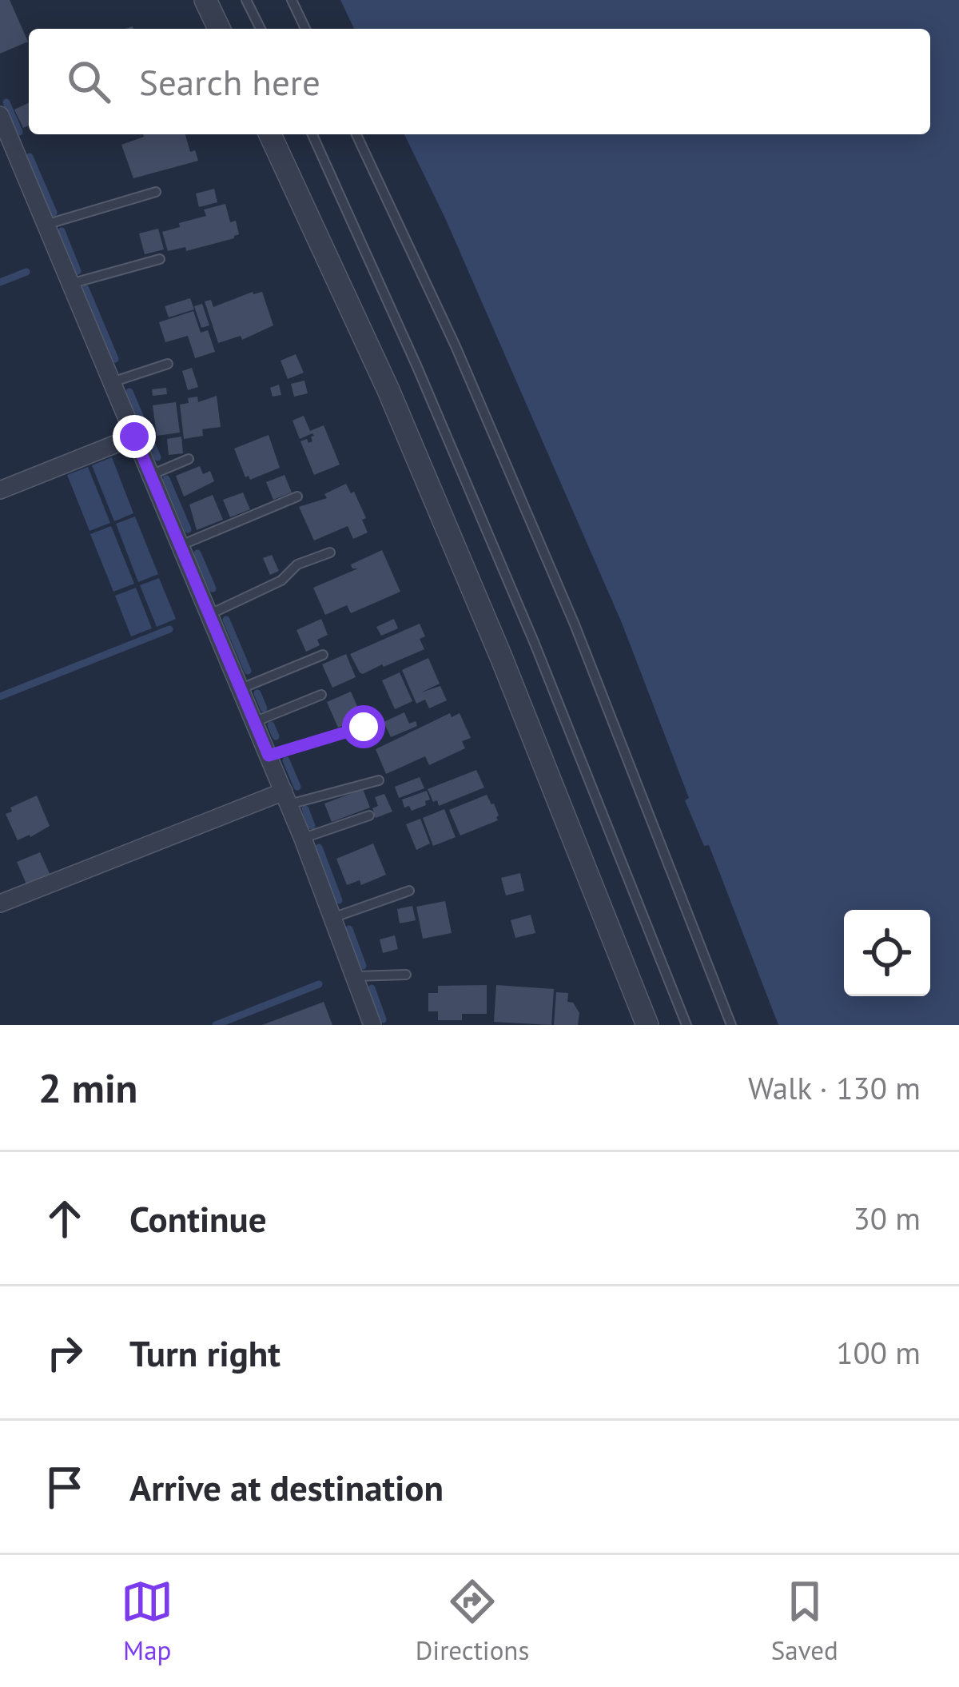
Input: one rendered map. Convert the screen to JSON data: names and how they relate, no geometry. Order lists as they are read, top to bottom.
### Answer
{
  "page": {
    "search": "Search here",
    "heading": ["2 min", "Walk · 130 m"],
    "list": [
      ["Continue", "30 m"],
      ["Turn right", "100 m"],
      "Arrive at destination"
    ],
    "nav": ["Map", "Directions", "Saved"]
  }
}
